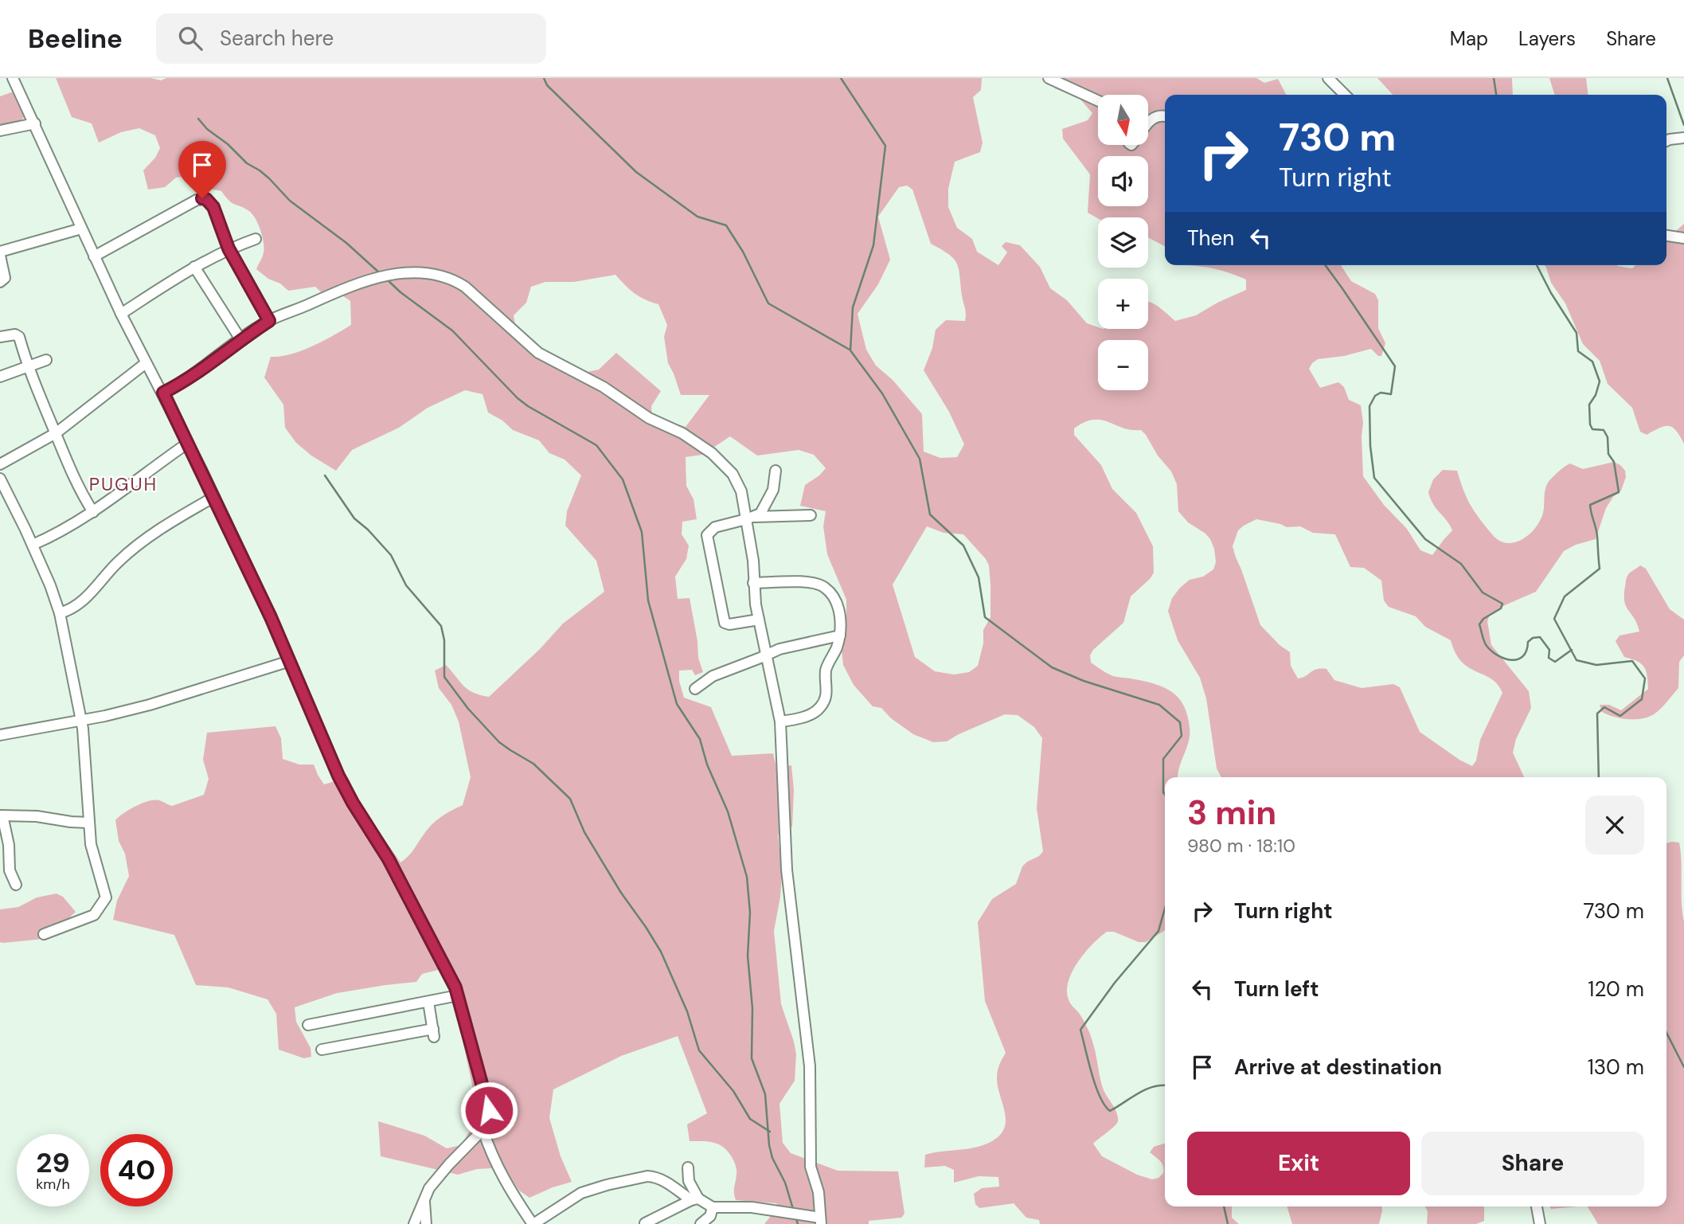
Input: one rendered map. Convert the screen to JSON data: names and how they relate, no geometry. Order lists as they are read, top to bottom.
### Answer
{
  "districts": ["PUGUH"],
  "north": "bottom",
  "page": {
    "header": "Beeline",
    "search": "Search here",
    "nav": ["Map", "Layers", "Share"],
    "map_buttons": ["+", "−"],
    "turn": ["730 m", "Turn right"],
    "then": "Then",
    "heading": ["3 min", "980 m · 18:10"],
    "list": [
      {
        "name": "Turn right",
        "value": "730 m"
      },
      {
        "name": "Turn left",
        "value": "120 m"
      },
      {
        "name": "Arrive at destination",
        "value": "130 m"
      }
    ],
    "buttons": ["Exit", "Share"],
    "speed": "29 km/h",
    "limit": "40"
  }
}
